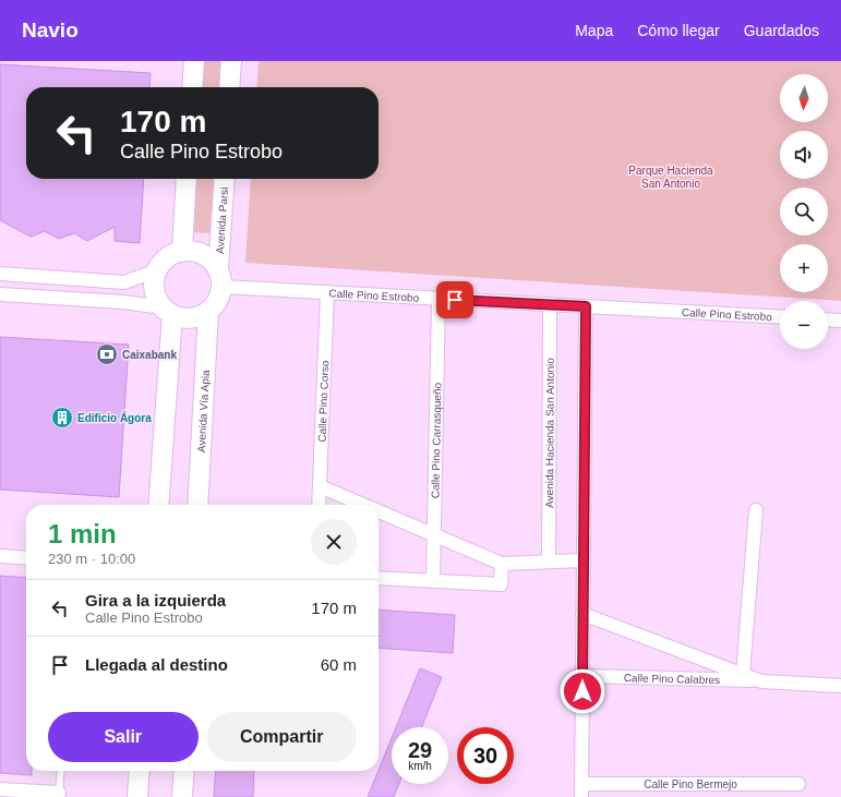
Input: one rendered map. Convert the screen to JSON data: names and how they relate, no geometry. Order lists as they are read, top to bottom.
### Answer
{
  "streets": {
    "street": [
      "Avenida Parsi",
      "Calle Pino Estrobo",
      "Calle Pino Corso",
      "Avenida Vía Apia",
      "Avenida Hacienda San Antonio",
      "Calle Pino Carrasqueño",
      "Calle Pino Calabres",
      "Calle Pino Bermejo"
    ]
  },
  "crossings": [
    ["Avenida Parsi", "Calle Pino Estrobo"],
    ["Avenida Parsi", "Avenida Vía Apia"],
    ["Calle Pino Estrobo", "Calle Pino Corso"],
    ["Calle Pino Estrobo", "Avenida Vía Apia"],
    ["Calle Pino Estrobo", "Avenida Hacienda San Antonio"],
    ["Calle Pino Estrobo", "Calle Pino Carrasqueño"]
  ],
  "parks": ["Parque Hacienda San Antonio"],
  "places": {
    "bank": ["Caixabank"],
    "building": ["Edificio Ágora"]
  },
  "north": "bottom",
  "page": {
    "header": "Navio",
    "nav": ["Mapa", "Cómo llegar", "Guardados"],
    "map_buttons": ["+", "−"],
    "turn": ["170 m", "Calle Pino Estrobo"],
    "heading": ["1 min", "230 m · 10:00"],
    "list": [
      {
        "name": "Gira a la izquierda",
        "note": "Calle Pino Estrobo",
        "value": "170 m"
      },
      {
        "name": "Llegada al destino",
        "value": "60 m"
      }
    ],
    "buttons": ["Salir", "Compartir"],
    "speed": "29 km/h",
    "limit": "30"
  }
}
